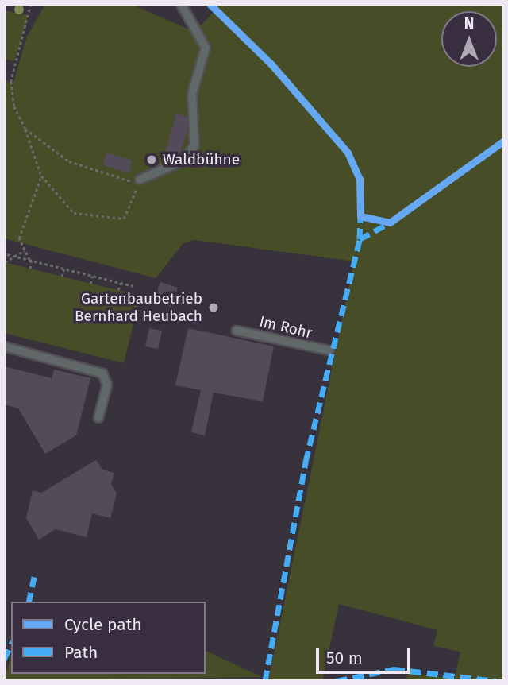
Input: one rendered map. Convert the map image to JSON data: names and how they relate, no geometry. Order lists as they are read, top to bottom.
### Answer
{
  "streets": {
    "lane": ["Im Rohr"]
  },
  "places": ["Waldbühne", "Gartenbaubetrieb Bernhard Heubach"],
  "legend": ["Cycle path", "Path"],
  "scale_bar": "50 m",
  "north": "top"
}
